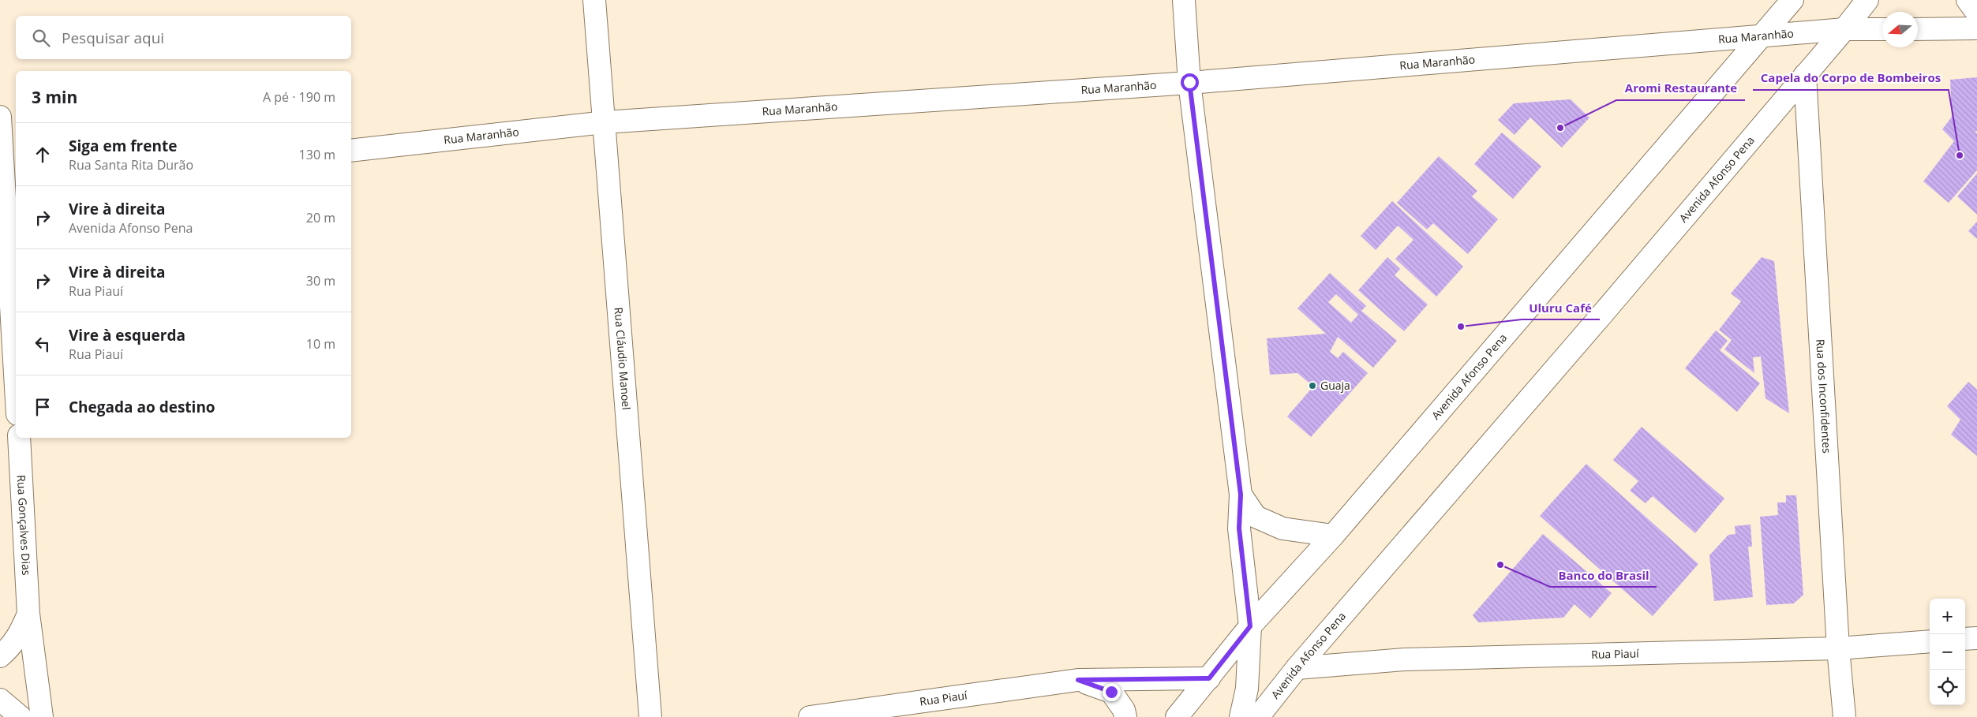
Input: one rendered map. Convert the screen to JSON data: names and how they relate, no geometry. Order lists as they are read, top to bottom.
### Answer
{
  "streets": {
    "street": [
      "Rua Maranhão",
      "Avenida Afonso Pena",
      "Rua Cláudio Manoel",
      "Rua dos Inconfidentes",
      "Rua Gonçalves Dias",
      "Rua Piauí"
    ]
  },
  "crossings": [
    ["Rua Maranhão", "Avenida Afonso Pena"],
    ["Rua Maranhão", "Rua Cláudio Manoel"],
    ["Avenida Afonso Pena", "Rua dos Inconfidentes"],
    ["Avenida Afonso Pena", "Rua Piauí"],
    ["Rua dos Inconfidentes", "Rua Piauí"]
  ],
  "places": [
    "Aromi Restaurante",
    "Capela do Corpo de Bombeiros",
    "Uluru Café",
    "Guaja",
    "Banco do Brasil"
  ],
  "north": "left",
  "page": {
    "search": "Pesquisar aqui",
    "heading": ["3 min", "A pé · 190 m"],
    "list": [
      ["Siga em frente", "Rua Santa Rita Durão", "130 m"],
      ["Vire à direita", "Avenida Afonso Pena", "20 m"],
      ["Vire à direita", "Rua Piauí", "30 m"],
      ["Vire à esquerda", "Rua Piauí", "10 m"],
      "Chegada ao destino"
    ],
    "map_buttons": ["+", "−"]
  }
}
